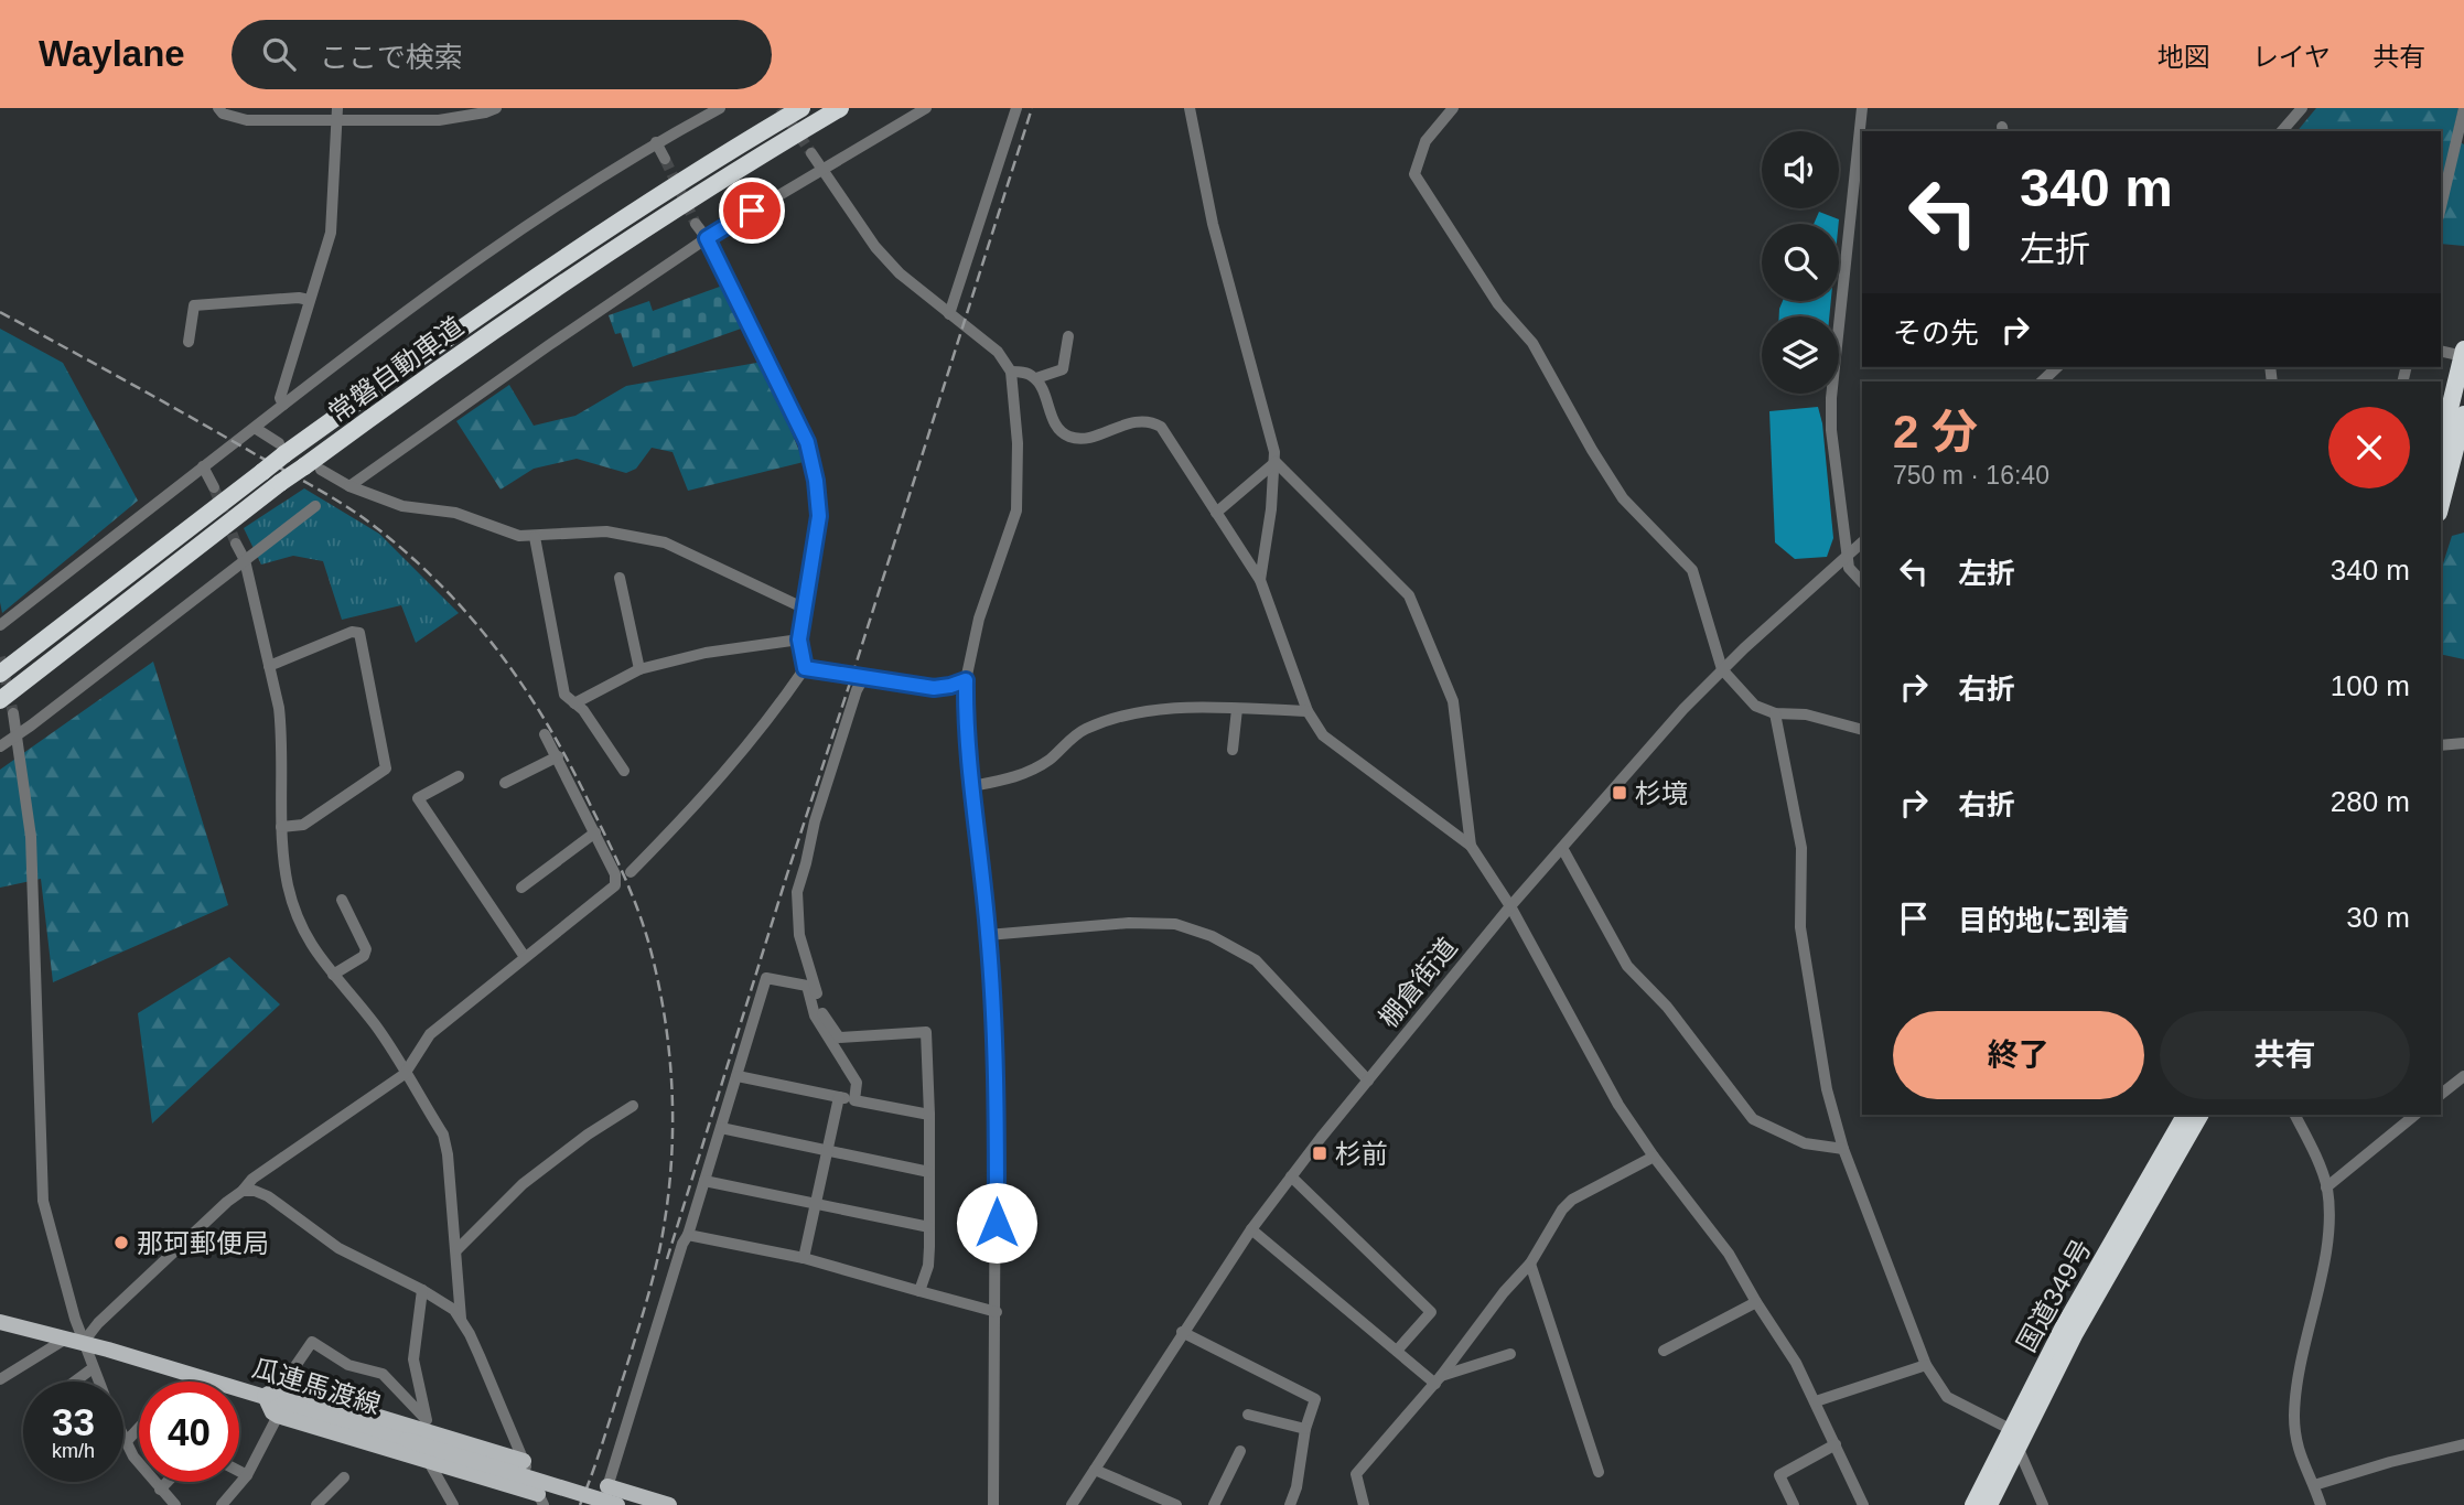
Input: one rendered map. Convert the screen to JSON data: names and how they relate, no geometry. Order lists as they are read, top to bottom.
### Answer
{
  "streets": {
    "highway": ["常磐自動車道", "国道349号"],
    "main road": ["瓜連馬渡線"],
    "street": ["棚倉街道"]
  },
  "places": {
    "transit": ["杉境", "杉前"],
    "other": ["那珂郵便局"]
  },
  "page": {
    "header": "Waylane",
    "search": "ここで検索",
    "nav": ["地図", "レイヤ", "共有"],
    "turn": ["340 m", "左折"],
    "then": "その先",
    "heading": ["2 分", "750 m · 16:40"],
    "list": [
      {
        "name": "左折",
        "value": "340 m"
      },
      {
        "name": "右折",
        "value": "100 m"
      },
      {
        "name": "右折",
        "value": "280 m"
      },
      {
        "name": "目的地に到着",
        "value": "30 m"
      }
    ],
    "buttons": ["終了", "共有"],
    "speed": "33 km/h",
    "limit": "40"
  }
}
